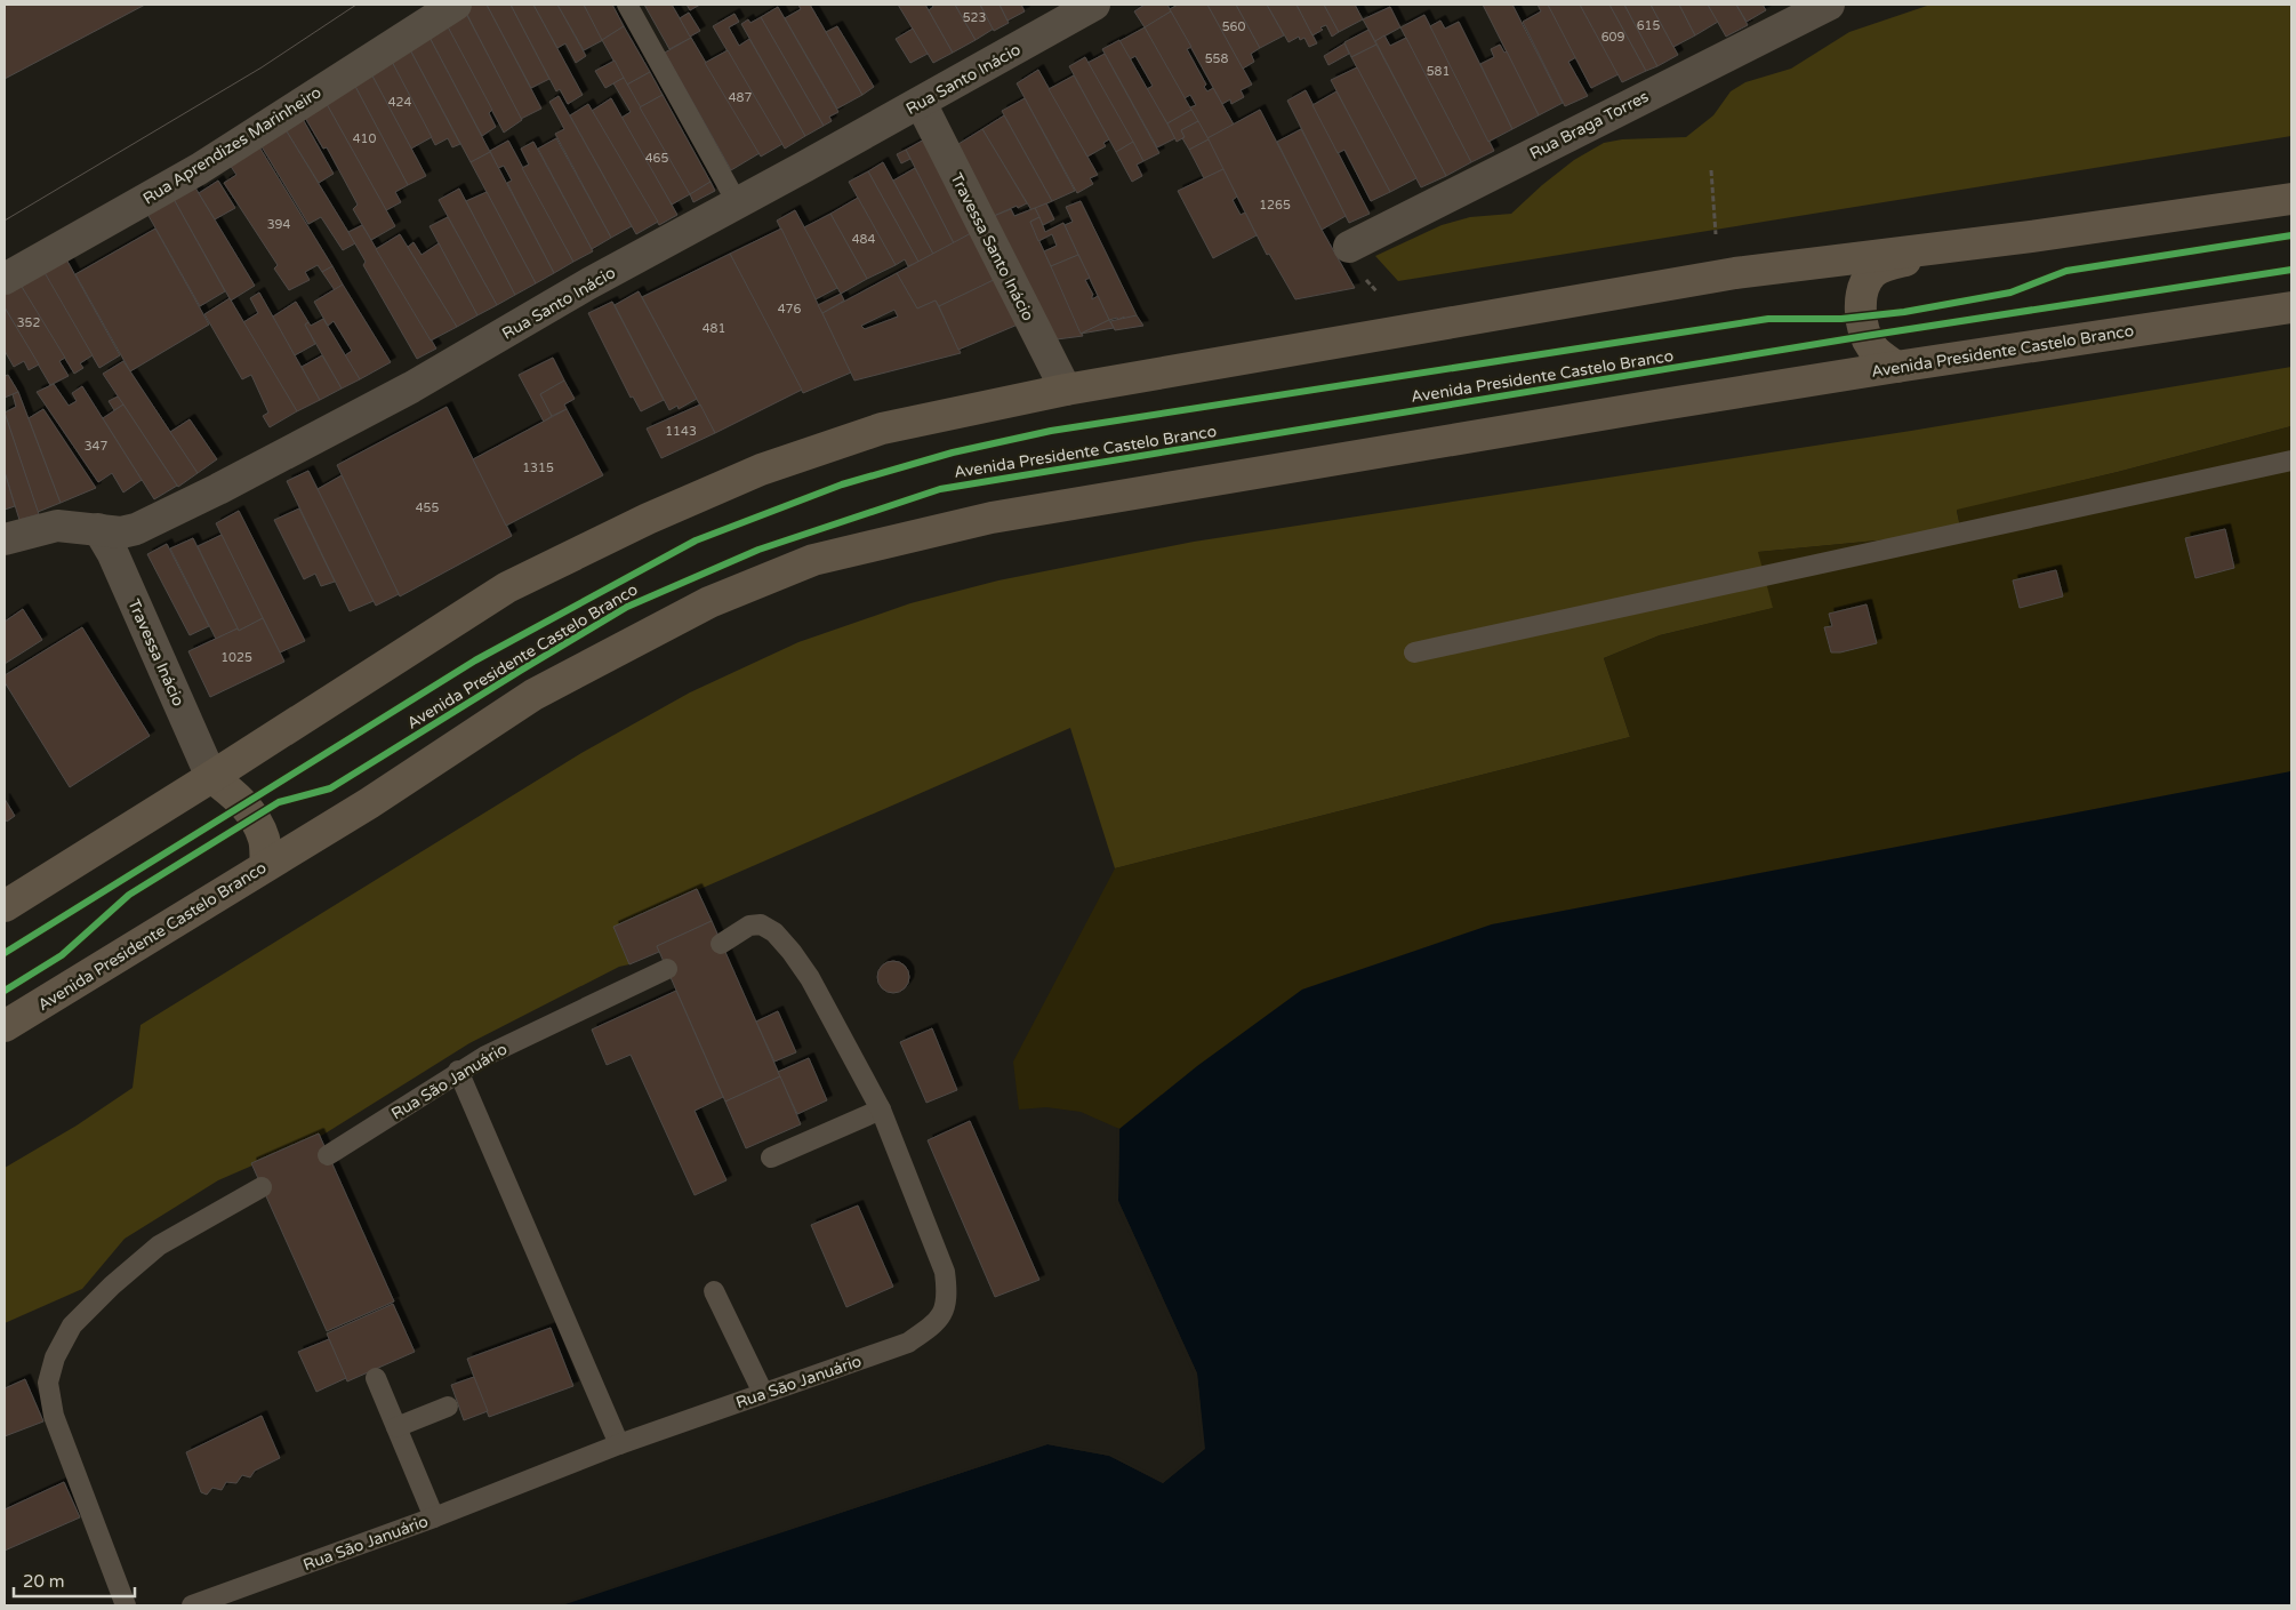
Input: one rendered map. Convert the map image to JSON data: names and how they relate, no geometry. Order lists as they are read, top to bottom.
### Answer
{
  "streets": {
    "main road": ["Avenida Presidente Castelo Branco"],
    "street": [
      "Rua Santo Inácio",
      "Rua Braga Torres",
      "Rua Aprendizes Marinheiro",
      "Travessa Santo Inácio",
      "Travessa Inácio"
    ],
    "lane": ["Rua São Januário"]
  },
  "crossings": [
    ["Rua Santo Inácio", "Travessa Santo Inácio"],
    ["Rua Santo Inácio", "Travessa Inácio"]
  ],
  "house_numbers": [
    "523",
    "615",
    "560",
    "609",
    "558",
    "581",
    "487",
    "424",
    "410",
    "465",
    "1265",
    "394",
    "484",
    "476",
    "352",
    "481",
    "1143",
    "347",
    "1315",
    "455",
    "1025"
  ],
  "scale_bar": "20 m"
}
